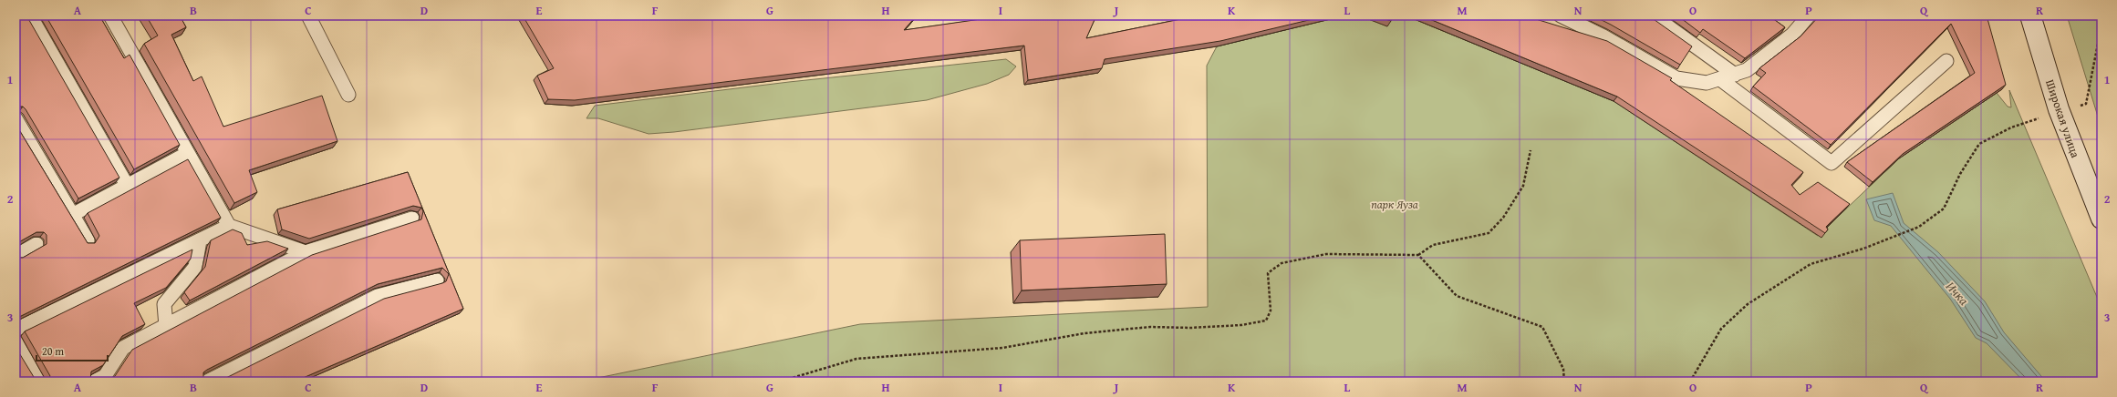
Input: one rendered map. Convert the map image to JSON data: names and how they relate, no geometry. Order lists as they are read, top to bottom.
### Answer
{
  "streets": {
    "main road": ["Широкая улица"]
  },
  "water": ["Ичка"],
  "parks": ["парк Яуза"],
  "scale_bar": "20 m",
  "grid": {
    "columns": [
      "A",
      "B",
      "C",
      "D",
      "E",
      "F",
      "G",
      "H",
      "I",
      "J",
      "K",
      "L",
      "M",
      "N",
      "O",
      "P",
      "Q",
      "R"
    ],
    "rows": ["1", "2", "3"]
  }
}
